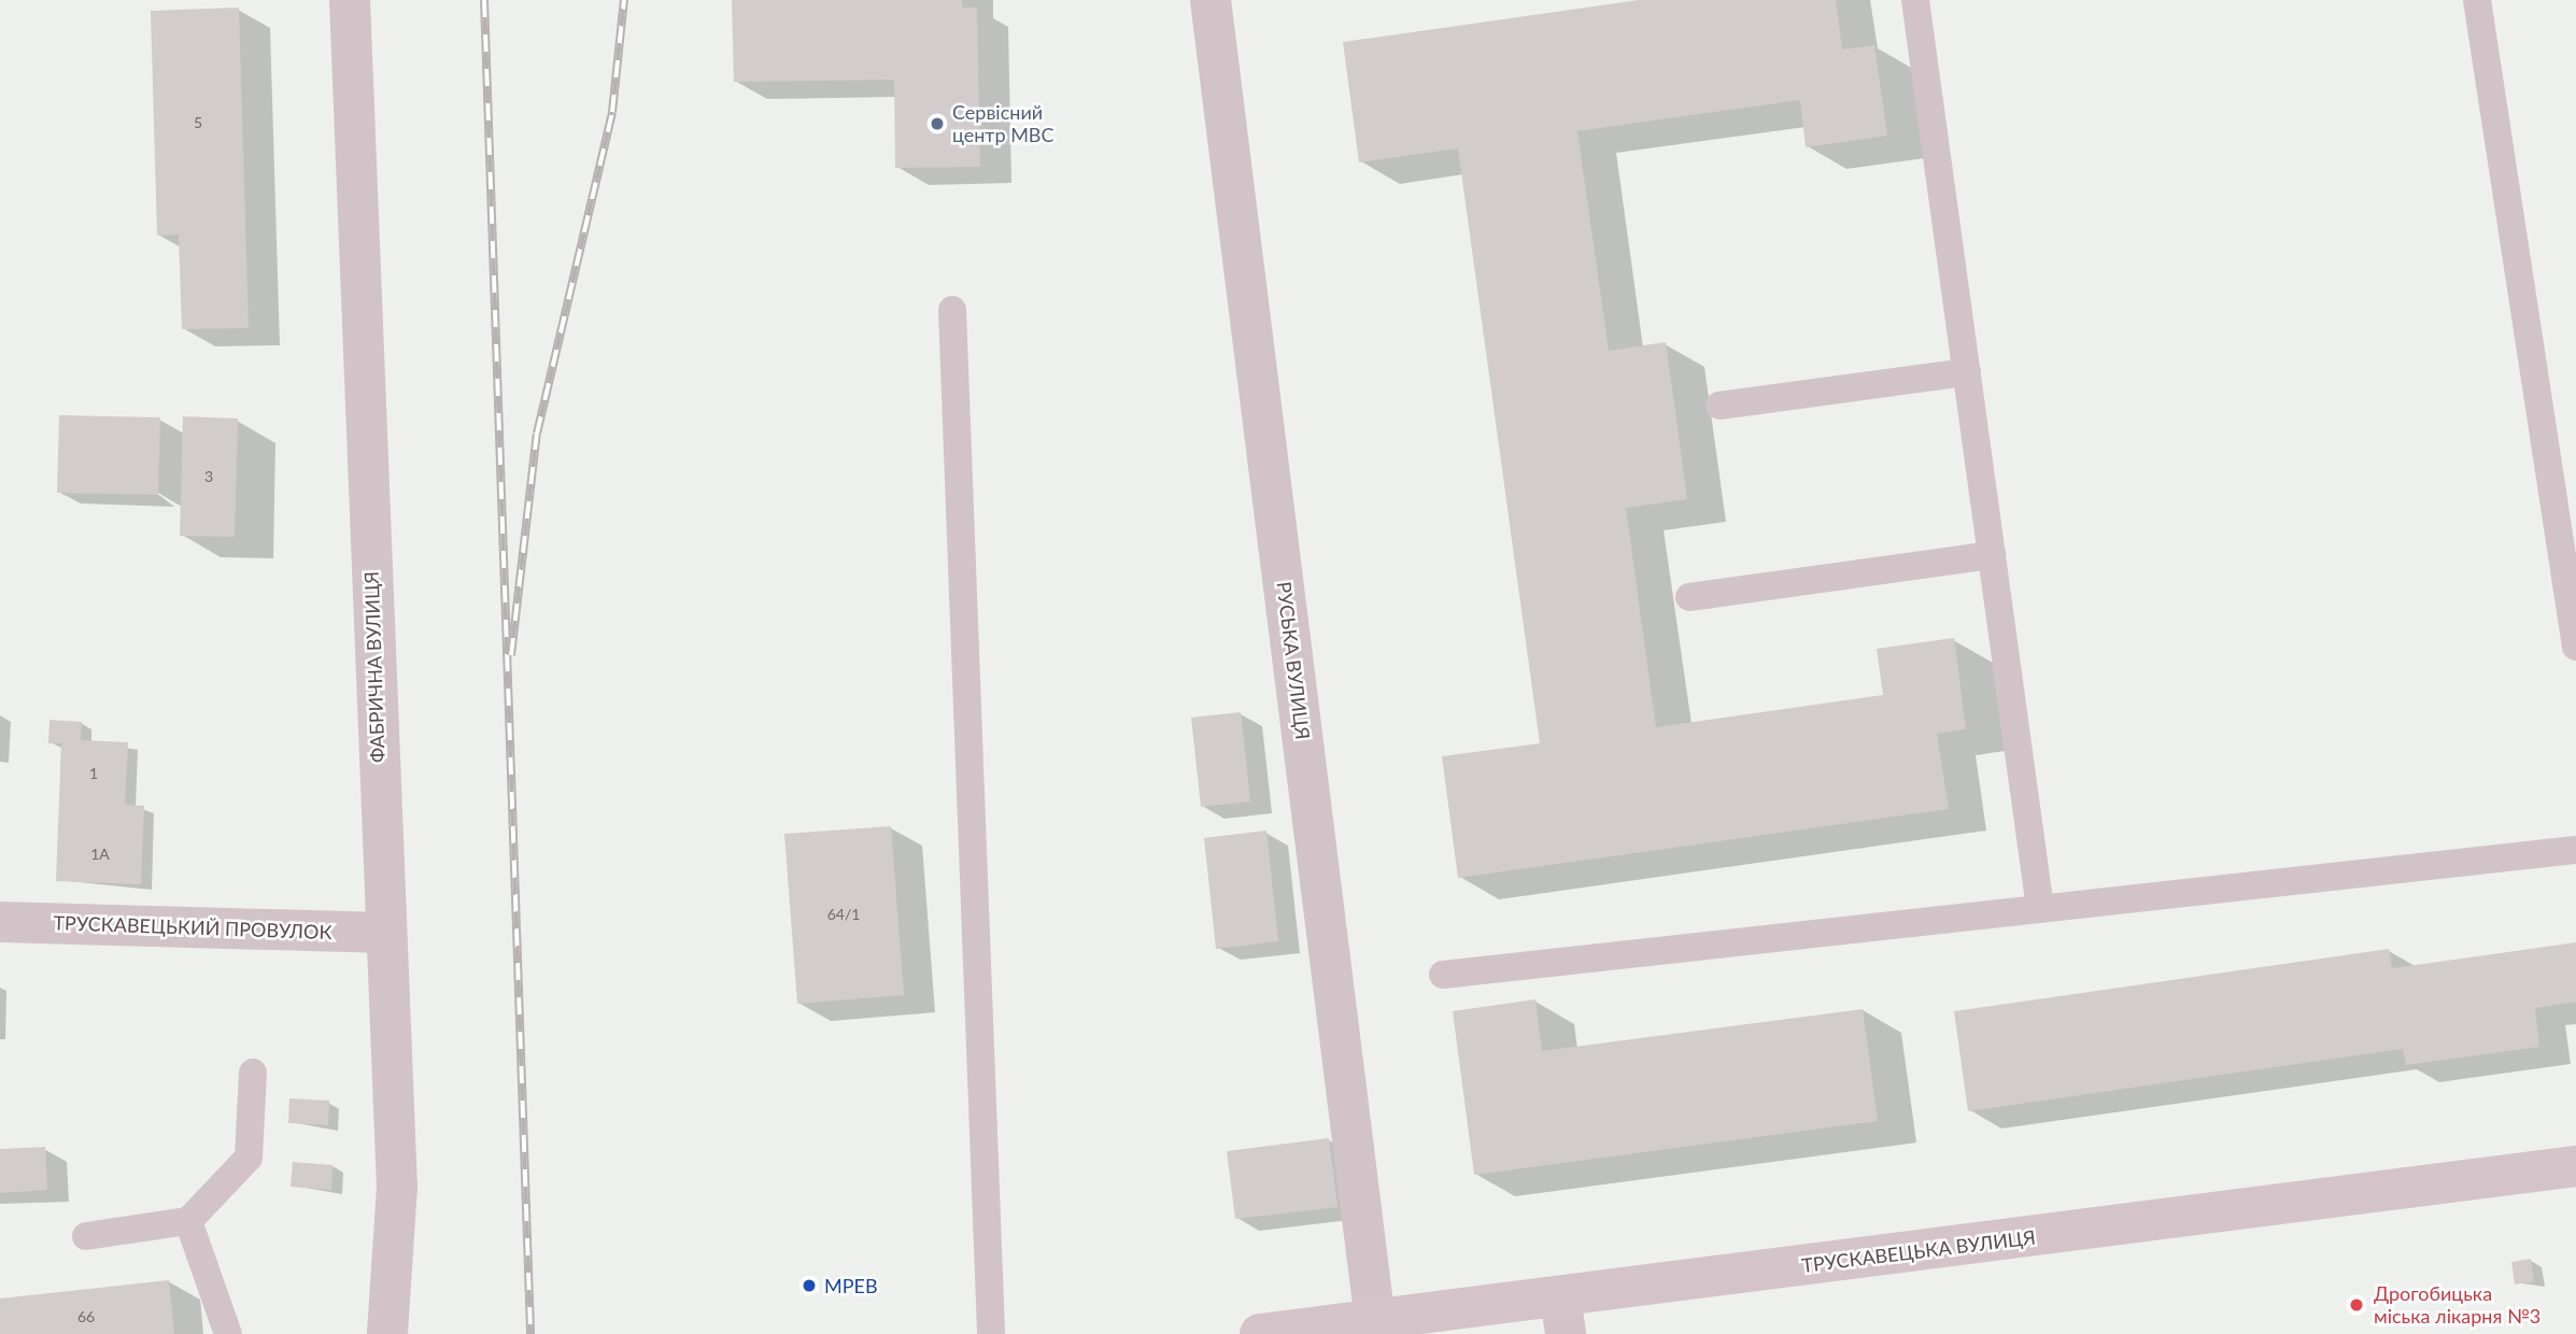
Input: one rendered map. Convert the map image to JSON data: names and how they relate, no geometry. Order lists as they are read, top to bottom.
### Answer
{
  "streets": {
    "main road": ["ТРУСКАВЕЦЬКА ВУЛИЦЯ"],
    "street": ["РУСЬКА ВУЛИЦЯ", "ФАБРИЧНА ВУЛИЦЯ", "ТРУСКАВЕЦЬКИЙ ПРОВУЛОК"]
  },
  "crossings": [
    ["РУСЬКА ВУЛИЦЯ", "ТРУСКАВЕЦЬКА ВУЛИЦЯ"],
    ["ФАБРИЧНА ВУЛИЦЯ", "ТРУСКАВЕЦЬКИЙ ПРОВУЛОК"]
  ],
  "places": ["Сервісний центр МВС", "МРЕВ", "Дрогобицька міська лікарня №3"],
  "house_numbers": [
    "5",
    "3",
    "1",
    "1А",
    "64/1",
    "66"
  ]
}
